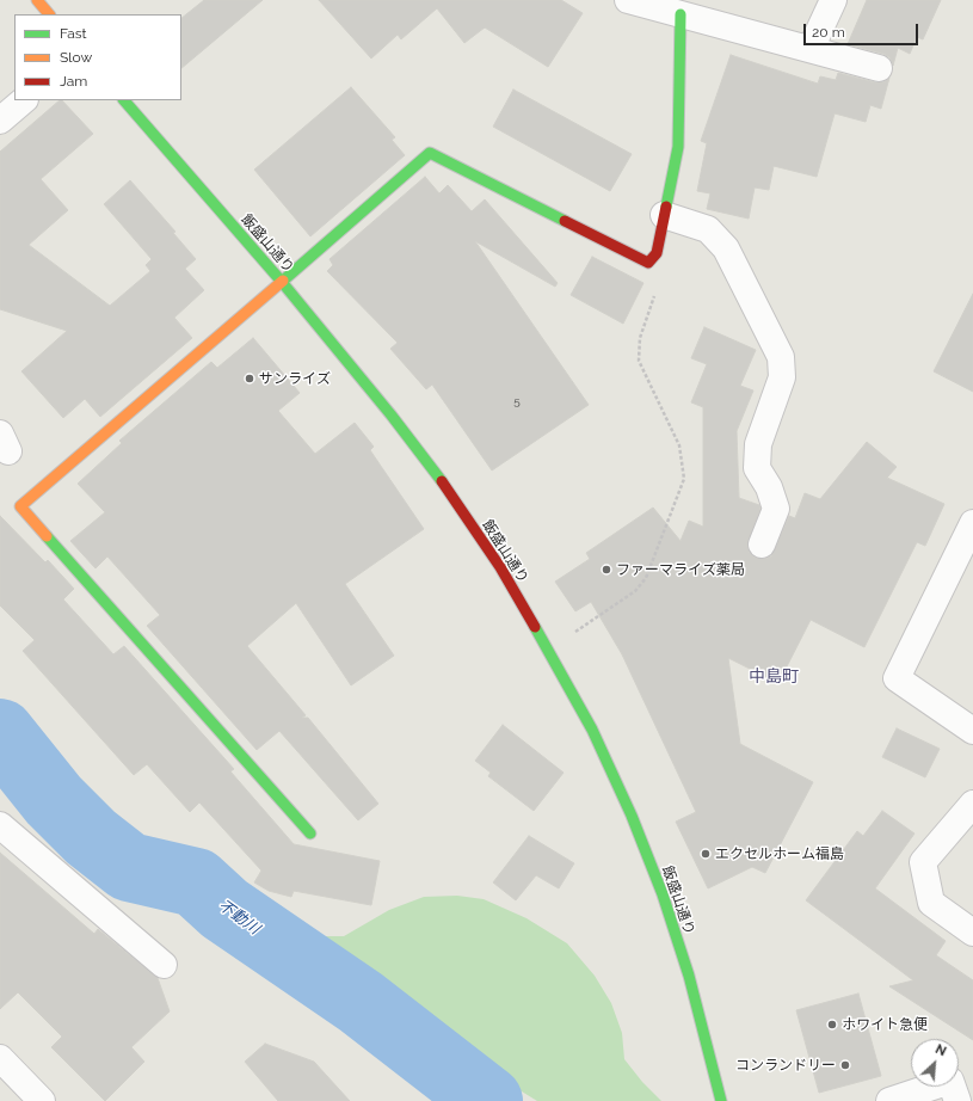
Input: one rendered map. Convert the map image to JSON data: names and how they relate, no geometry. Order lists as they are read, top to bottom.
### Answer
{
  "streets": {
    "street": ["飯盛山通り"]
  },
  "districts": ["中島町"],
  "water": ["不動川"],
  "places": [
    "サンライズ",
    "ファーマライズ薬局",
    "エクセルホーム福島",
    "ホワイト急便",
    "コンランドリー"
  ],
  "house_numbers": ["5"],
  "legend": ["Fast", "Slow", "Jam"],
  "scale_bar": "20 m",
  "north": "top right"
}
